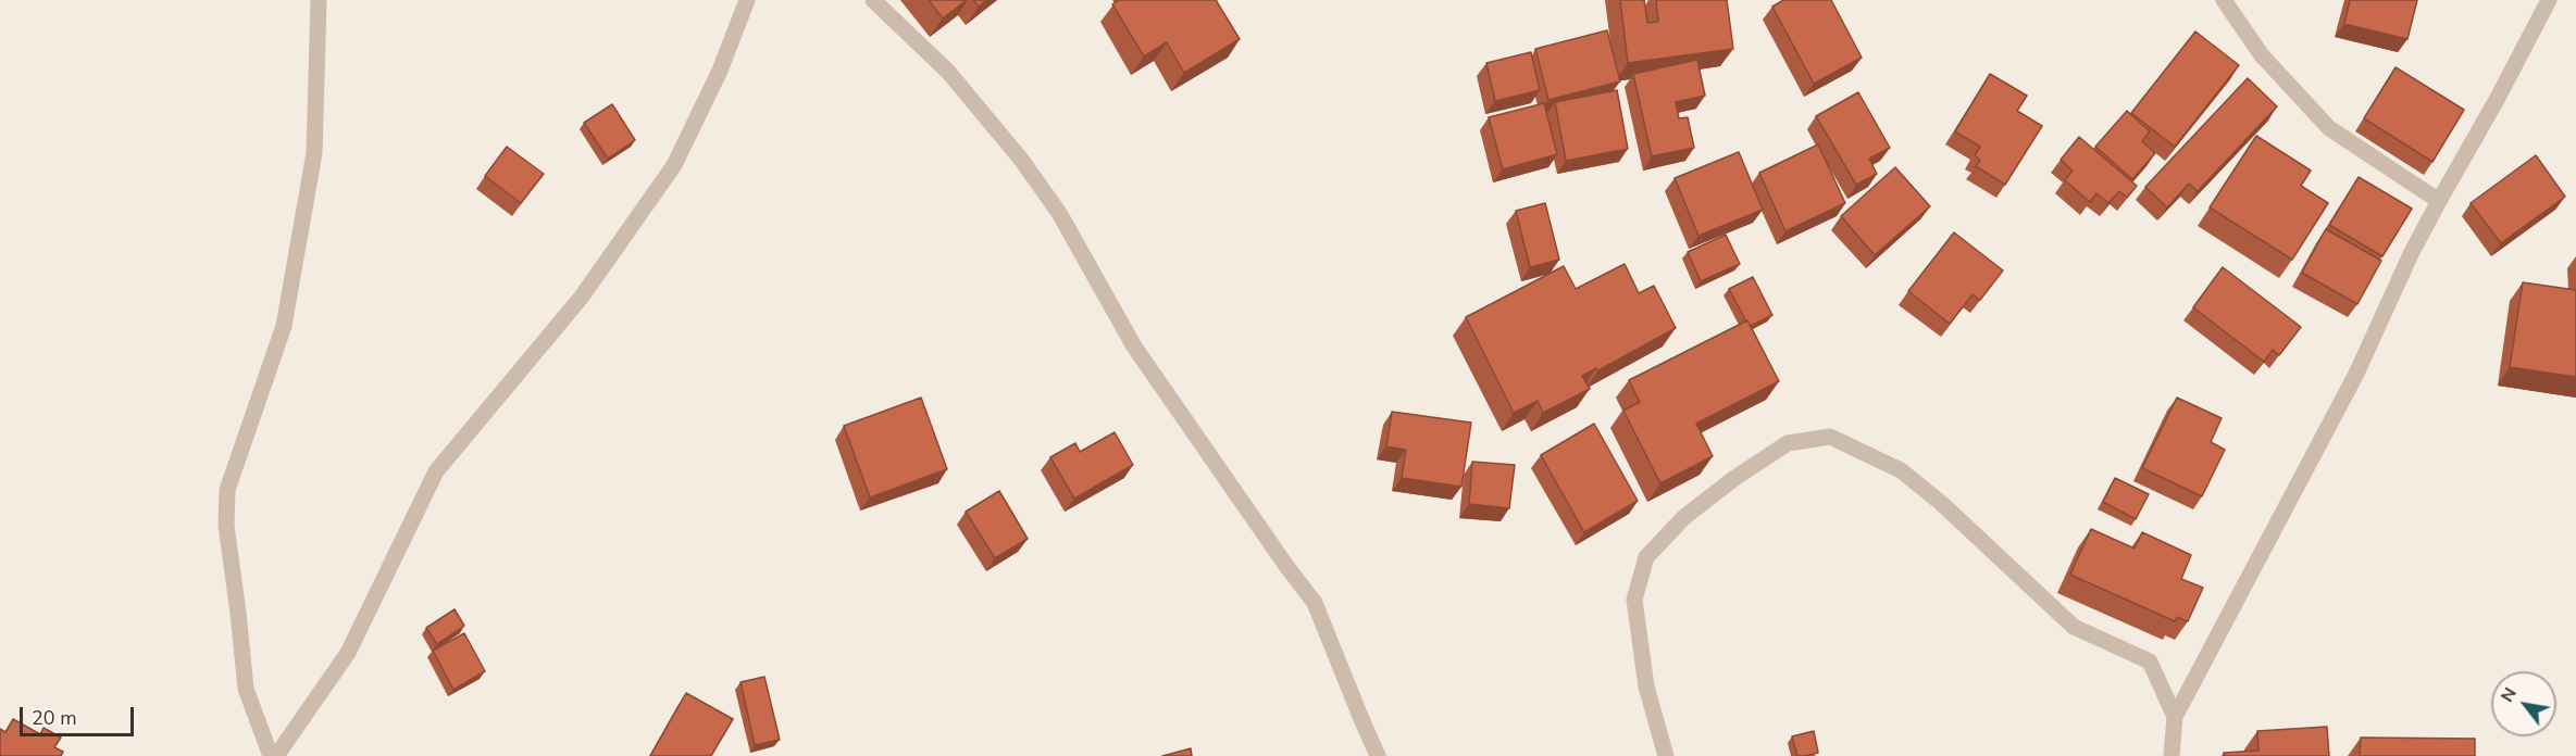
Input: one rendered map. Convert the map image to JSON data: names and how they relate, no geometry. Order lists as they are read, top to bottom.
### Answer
{
  "scale_bar": "20 m",
  "north": "top left"
}
